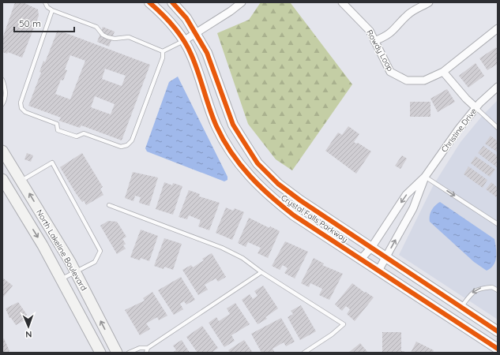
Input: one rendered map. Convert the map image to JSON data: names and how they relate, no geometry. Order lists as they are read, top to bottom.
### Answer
{
  "streets": {
    "main road": ["North Lakeline Boulevard"],
    "street": ["Rowdy Loop", "Christine Drive", "Crystal Falls Parkway"]
  },
  "crossings": [
    ["Christine Drive", "Crystal Falls Parkway"]
  ],
  "scale_bar": "50 m",
  "north": "bottom"
}
